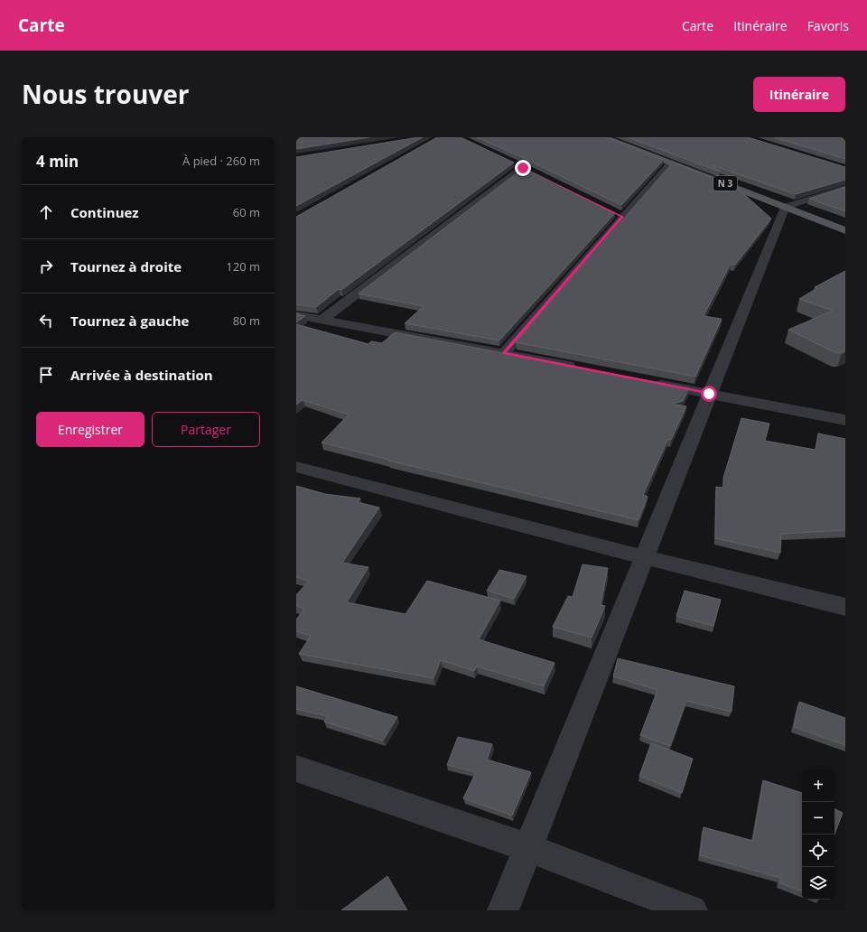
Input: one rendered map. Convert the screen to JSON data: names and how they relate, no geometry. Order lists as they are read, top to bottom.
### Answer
{
  "streets": {
    "main road": ["N 3"]
  },
  "page": {
    "header": "Carte",
    "nav": ["Carte", "Itinéraire", "Favoris"],
    "title": "Nous trouver",
    "buttons": [
      "Itinéraire",
      ["Enregistrer", "Partager"]
    ],
    "heading": ["4 min", "À pied · 260 m"],
    "list": [
      ["Continuez", "60 m"],
      ["Tournez à droite", "120 m"],
      ["Tournez à gauche", "80 m"],
      "Arrivée à destination"
    ],
    "map_buttons": ["+", "−"]
  }
}
